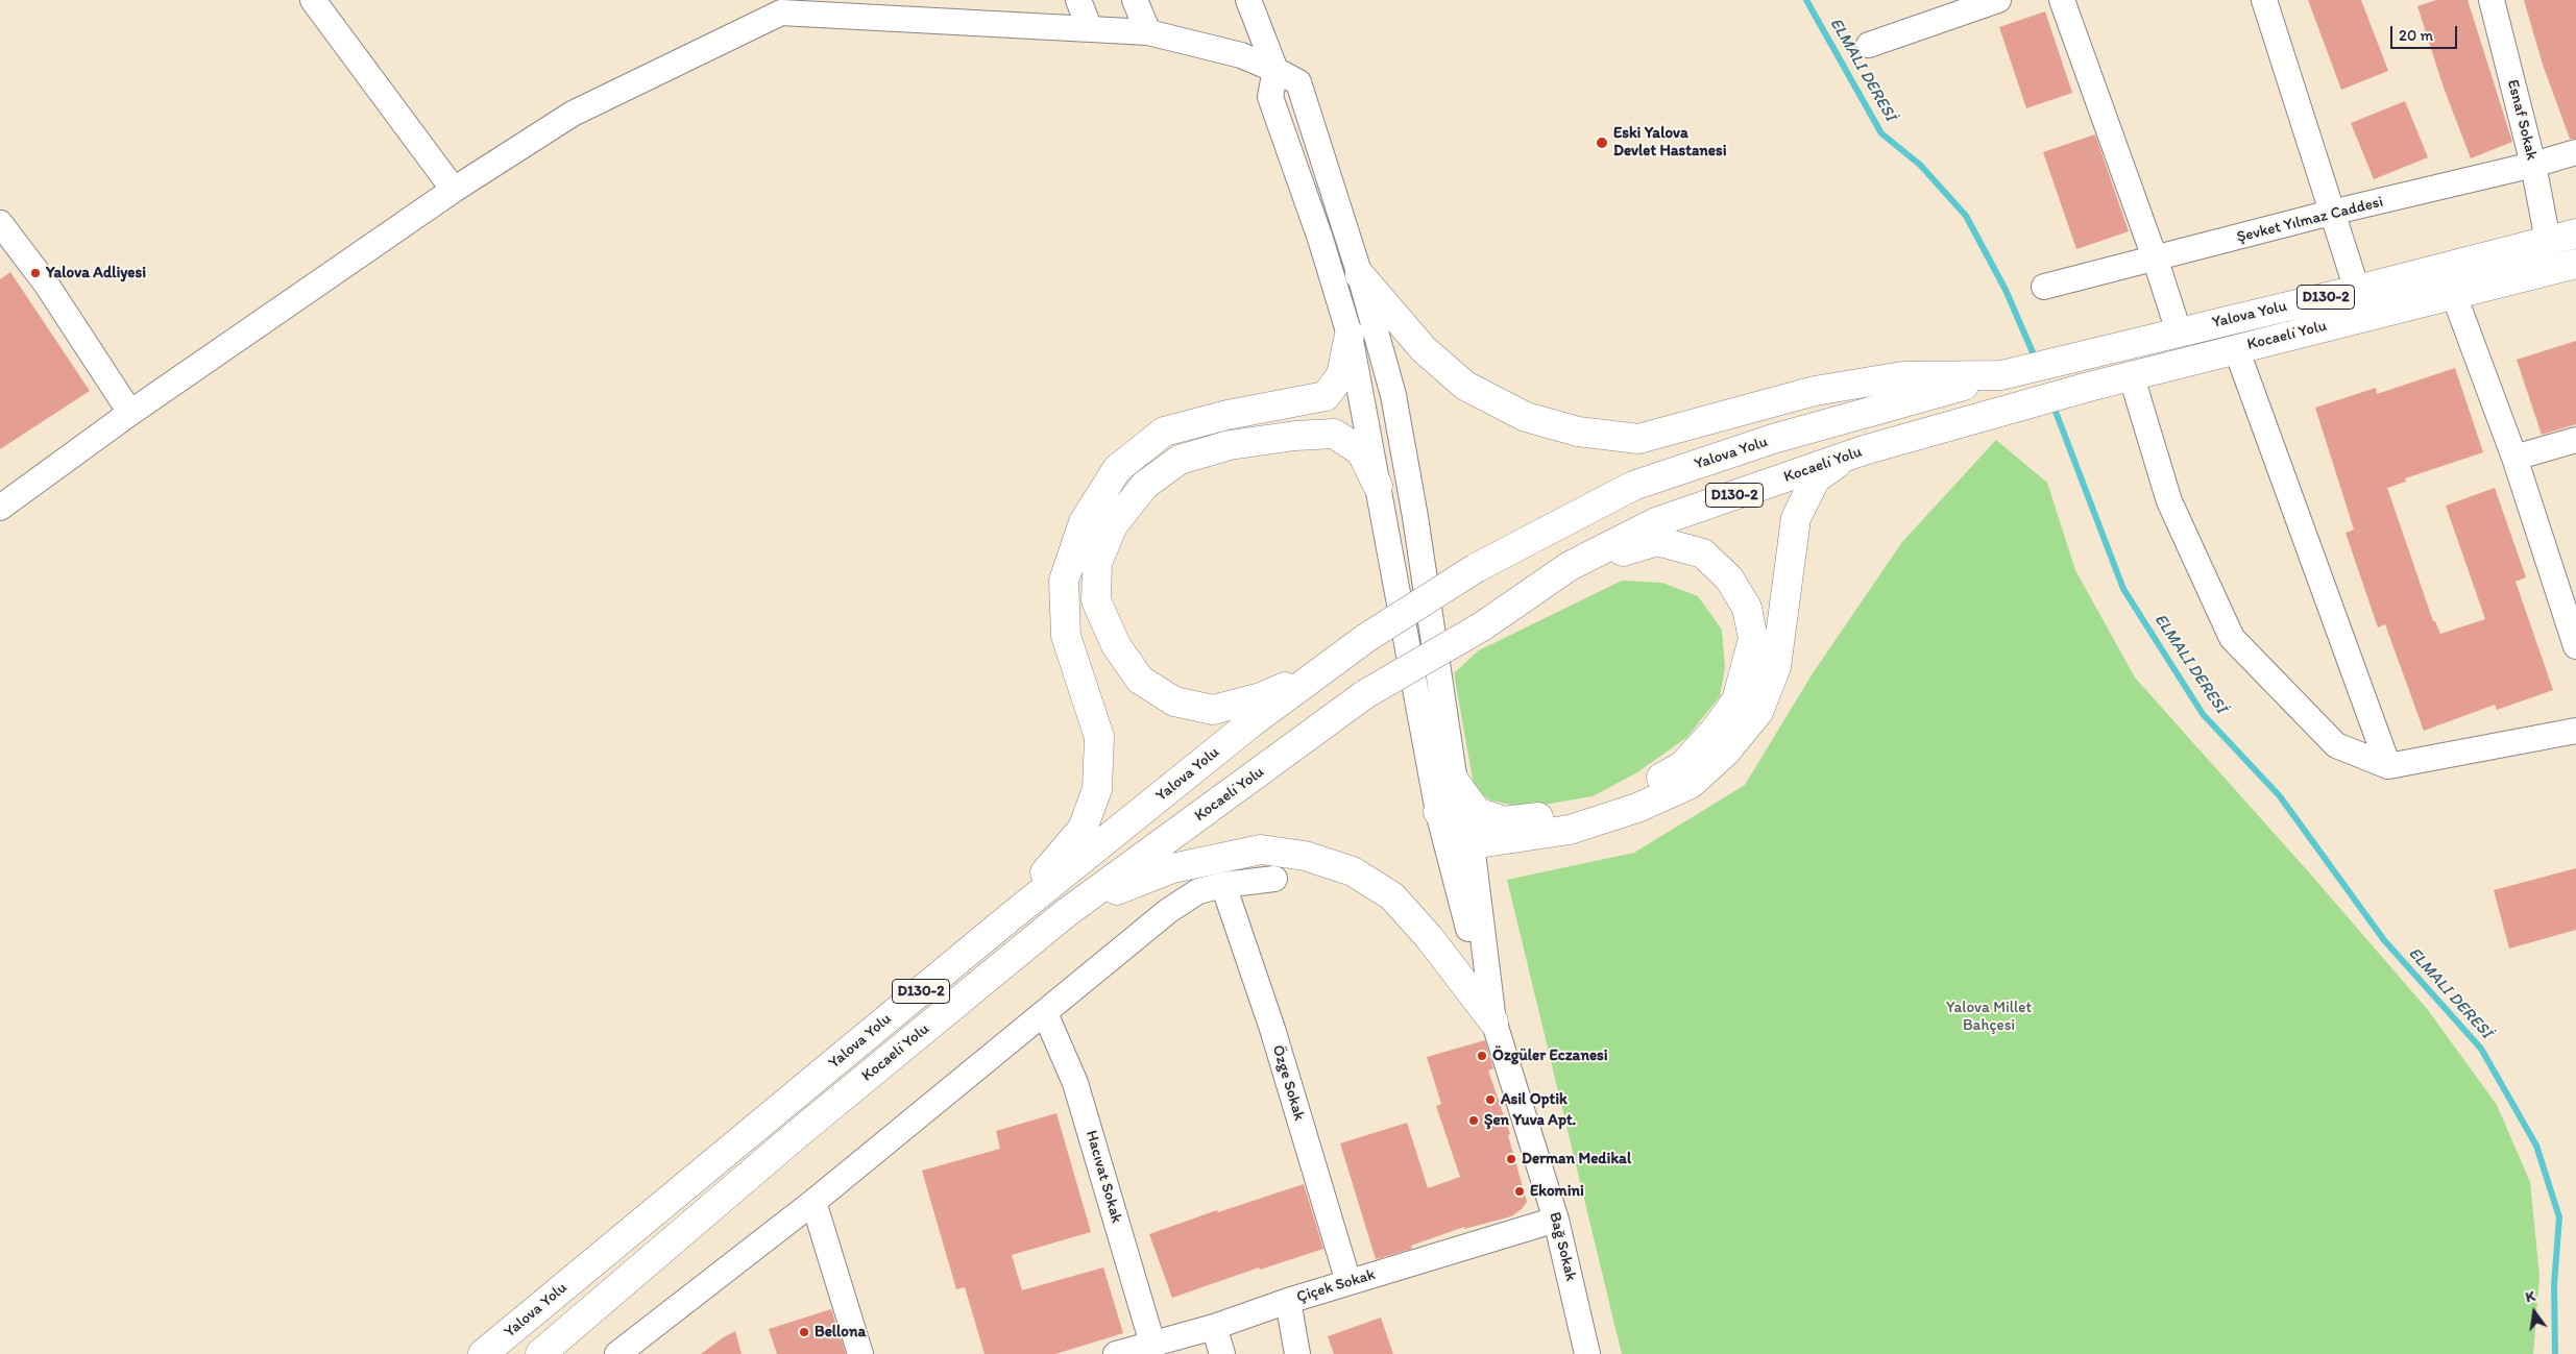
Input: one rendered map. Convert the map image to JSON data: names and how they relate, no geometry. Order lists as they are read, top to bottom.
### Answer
{
  "streets": {
    "highway": ["D130-2", "Yalova Yolu", "Kocaeli̇ Yolu"],
    "street": [
      "Esnaf Sokak",
      "Şevket Yılmaz Caddesi",
      "Özge Sokak",
      "Hacıvat Sokak",
      "Bağ Sokak",
      "Çiçek Sokak"
    ]
  },
  "crossings": [
    ["Esnaf Sokak", "Şevket Yılmaz Caddesi"],
    ["Esnaf Sokak", "Yalova Yolu"],
    ["Özge Sokak", "Çiçek Sokak"],
    ["Hacıvat Sokak", "Çiçek Sokak"],
    ["Bağ Sokak", "Çiçek Sokak"]
  ],
  "water": ["ELMALI DERESİ"],
  "parks": ["Yalova Millet Bahçesi"],
  "places": [
    "Eski Yalova Devlet Hastanesi",
    "Yalova Adliyesi",
    "Özgüler Eczanesi",
    "Asil Optik",
    "Şen Yuva Apt.",
    "Derman Medikal",
    "Ekomini",
    "Bellona"
  ],
  "scale_bar": "20 m",
  "north": "top"
}
